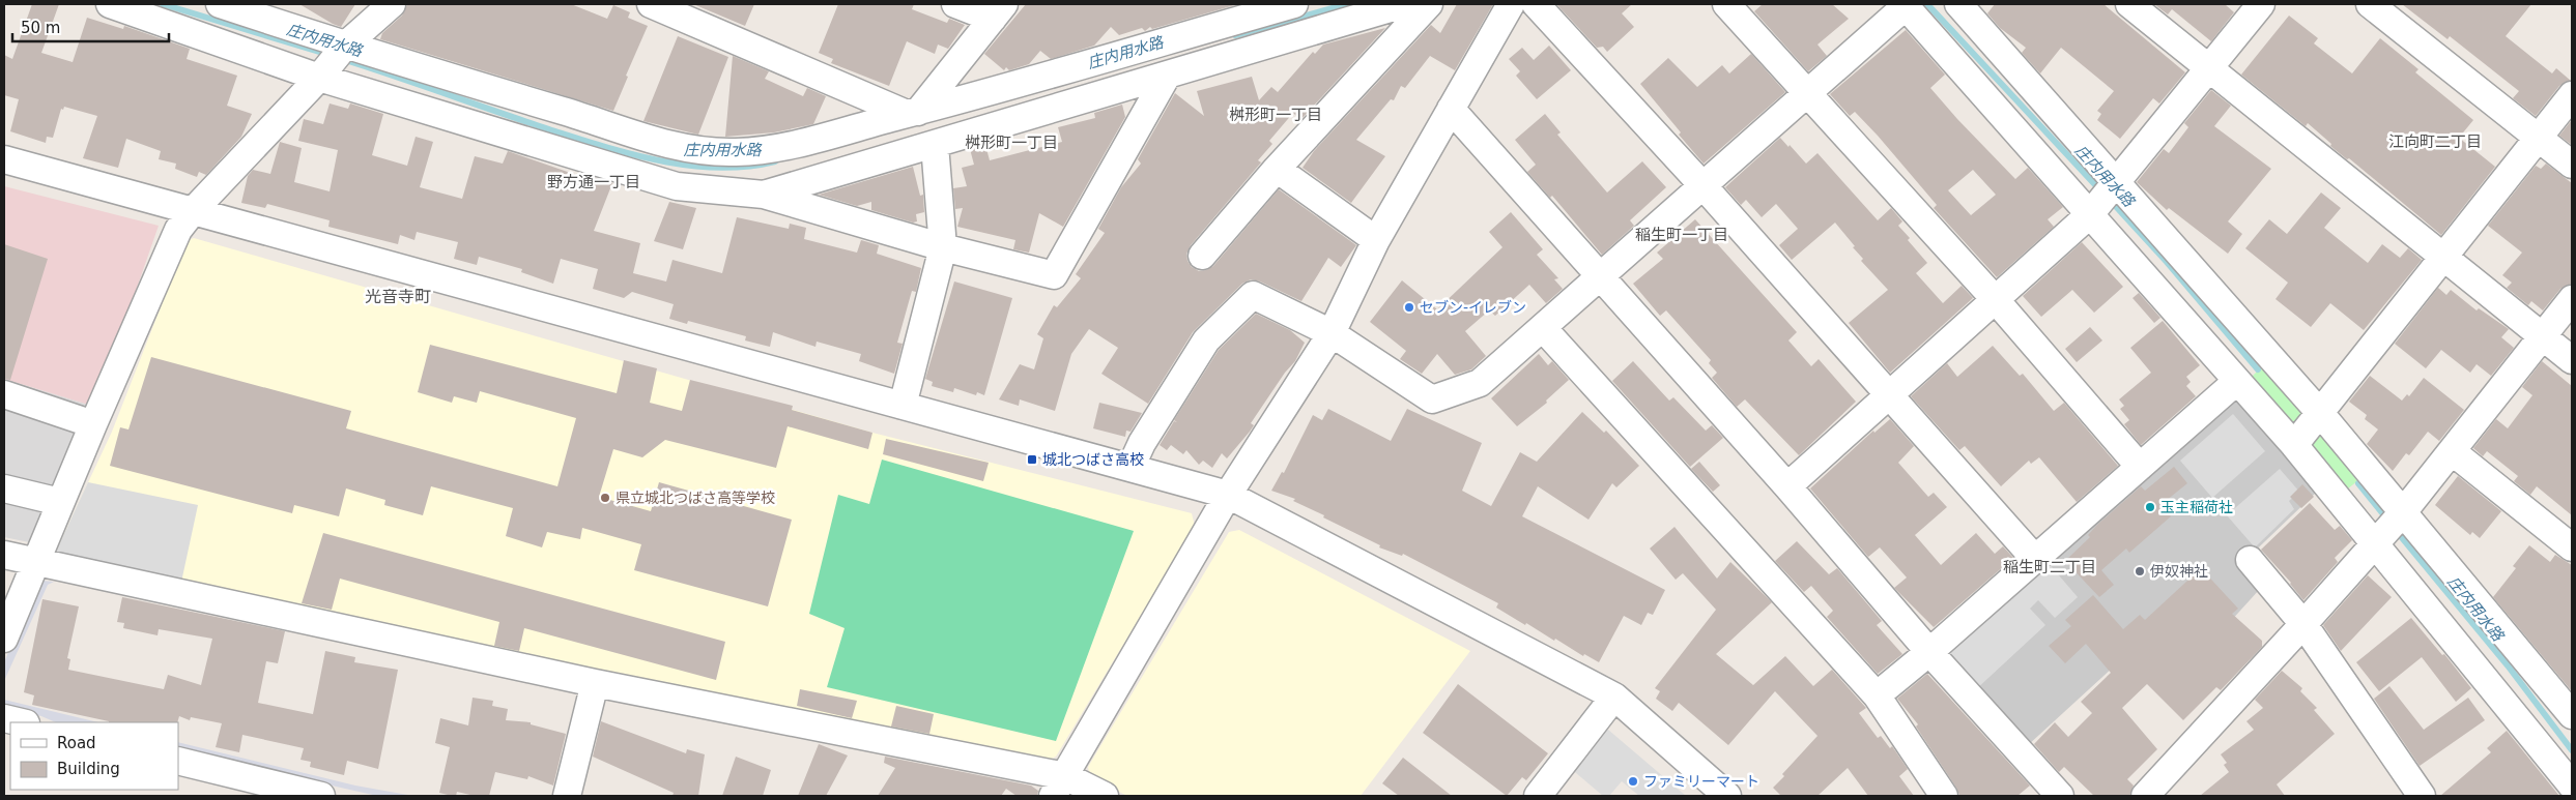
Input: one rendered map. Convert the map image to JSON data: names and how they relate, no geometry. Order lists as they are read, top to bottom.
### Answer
{
  "districts": [
    "桝形町一丁目",
    "江向町二丁目",
    "桝形町一丁目",
    "野方通一丁目",
    "稲生町一丁目",
    "光音寺町",
    "稲生町二丁目"
  ],
  "water": ["庄内用水路"],
  "places": {
    "other": [
      "セブン-イレブン",
      "県立城北つばさ高等学校",
      "玉主稲荷社",
      "伊奴神社",
      "ファミリーマート"
    ],
    "transit": ["城北つばさ高校"]
  },
  "legend": ["Road", "Building"],
  "scale_bar": "50 m"
}
